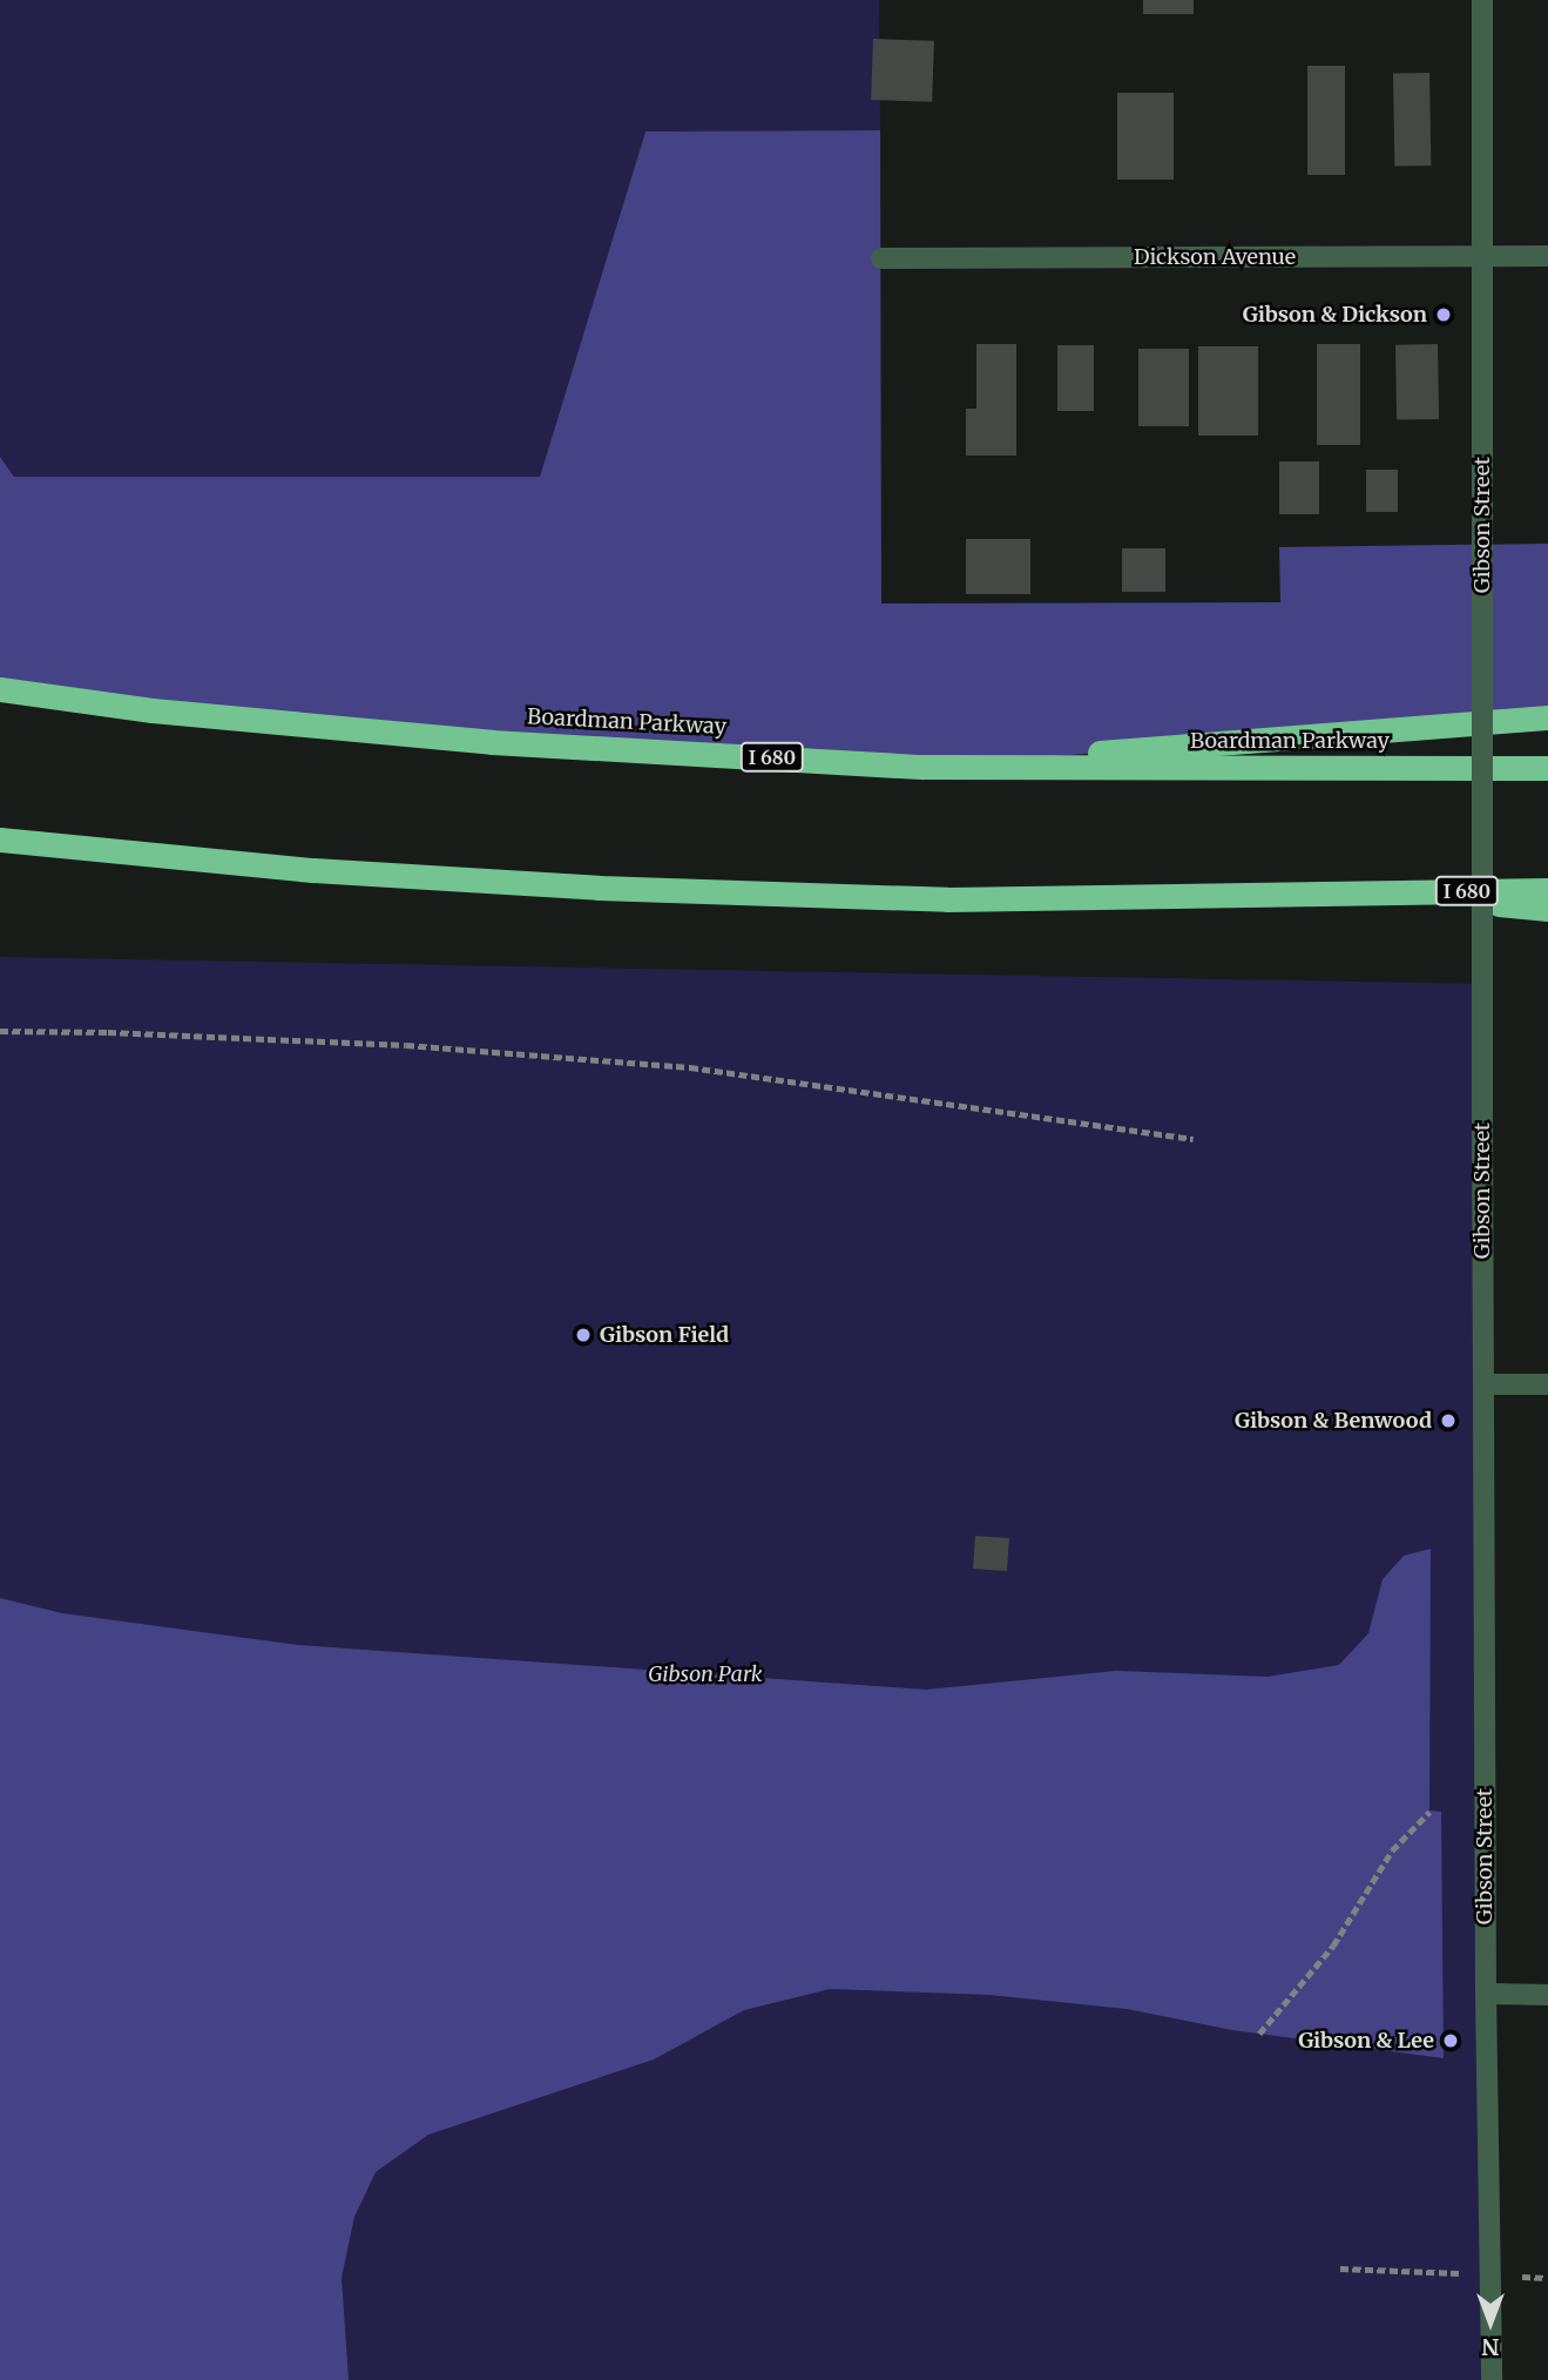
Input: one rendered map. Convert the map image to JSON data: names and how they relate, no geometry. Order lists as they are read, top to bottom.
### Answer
{
  "streets": {
    "highway": ["Boardman Parkway", "I 680"],
    "street": ["Dickson Avenue", "Gibson Street"]
  },
  "crossings": [
    ["Dickson Avenue", "Gibson Street"]
  ],
  "parks": ["Gibson Park"],
  "places": [
    "Gibson & Dickson",
    "Gibson Field",
    "Gibson & Benwood",
    "Gibson & Lee"
  ],
  "north": "bottom"
}
